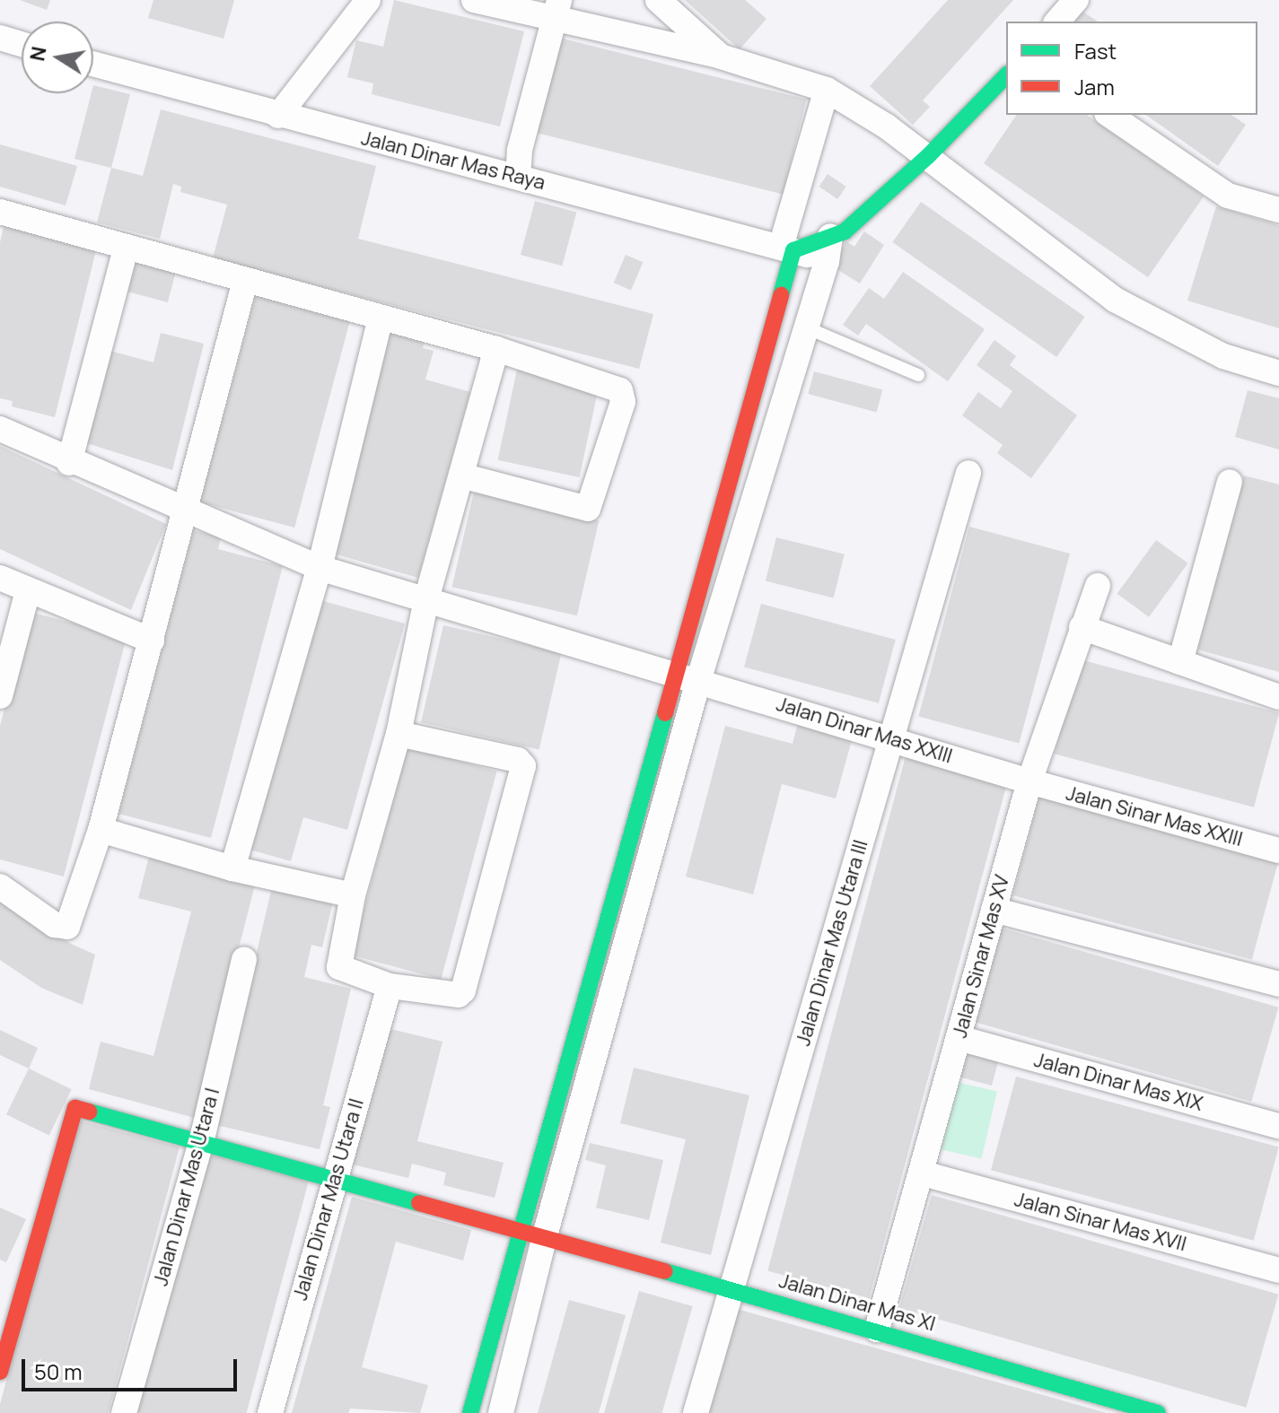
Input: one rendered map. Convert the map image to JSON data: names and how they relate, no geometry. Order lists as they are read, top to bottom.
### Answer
{
  "streets": {
    "street": [
      "Jalan Dinar Mas Raya",
      "Jalan Dinar Mas XXIII",
      "Jalan Sinar Mas XXIII",
      "Jalan Dinar Mas Utara III",
      "Jalan Sinar Mas XV",
      "Jalan Dinar Mas XIX",
      "Jalan Dinar Mas Utara I",
      "Jalan Dinar Mas Utara II",
      "Jalan Sinar Mas XVII",
      "Jalan Dinar Mas XI"
    ]
  },
  "crossings": [
    ["Jalan Dinar Mas XXIII", "Jalan Sinar Mas XXIII"],
    ["Jalan Dinar Mas XXIII", "Jalan Dinar Mas Utara III"],
    ["Jalan Dinar Mas XXIII", "Jalan Sinar Mas XV"],
    ["Jalan Sinar Mas XXIII", "Jalan Sinar Mas XV"],
    ["Jalan Dinar Mas Utara III", "Jalan Dinar Mas XI"],
    ["Jalan Sinar Mas XV", "Jalan Dinar Mas XIX"],
    ["Jalan Sinar Mas XV", "Jalan Sinar Mas XVII"],
    ["Jalan Sinar Mas XV", "Jalan Dinar Mas XI"],
    ["Jalan Dinar Mas Utara I", "Jalan Dinar Mas XI"],
    ["Jalan Dinar Mas Utara II", "Jalan Dinar Mas XI"]
  ],
  "legend": ["Fast", "Jam"],
  "scale_bar": "50 m",
  "north": "left"
}
